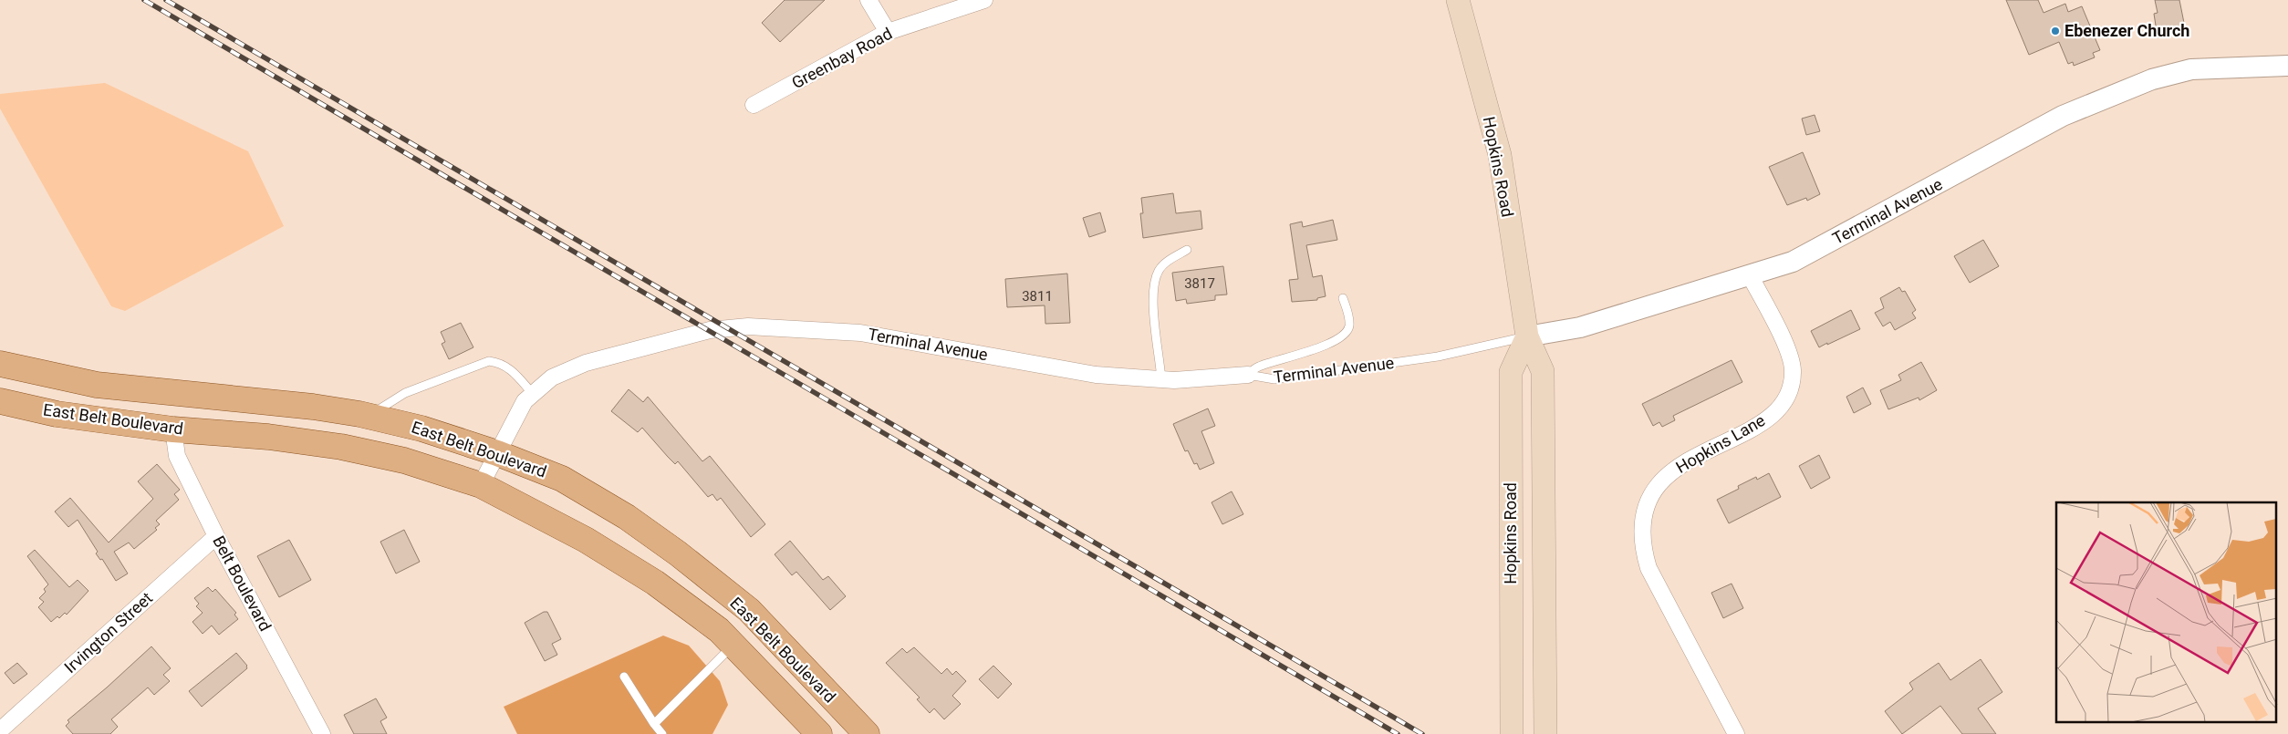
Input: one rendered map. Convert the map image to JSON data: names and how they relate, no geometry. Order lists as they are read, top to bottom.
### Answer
{
  "streets": {
    "main road": ["Hopkins Road", "East Belt Boulevard"],
    "street": [
      "Greenbay Road",
      "Terminal Avenue",
      "Hopkins Lane",
      "Belt Boulevard",
      "Irvington Street"
    ]
  },
  "crossings": [
    ["Hopkins Road", "Terminal Avenue"],
    ["Terminal Avenue", "East Belt Boulevard"],
    ["Terminal Avenue", "Hopkins Lane"],
    ["East Belt Boulevard", "Belt Boulevard"],
    ["Belt Boulevard", "Irvington Street"]
  ],
  "places": ["Ebenezer Church"],
  "house_numbers": ["3817", "3811"]
}
